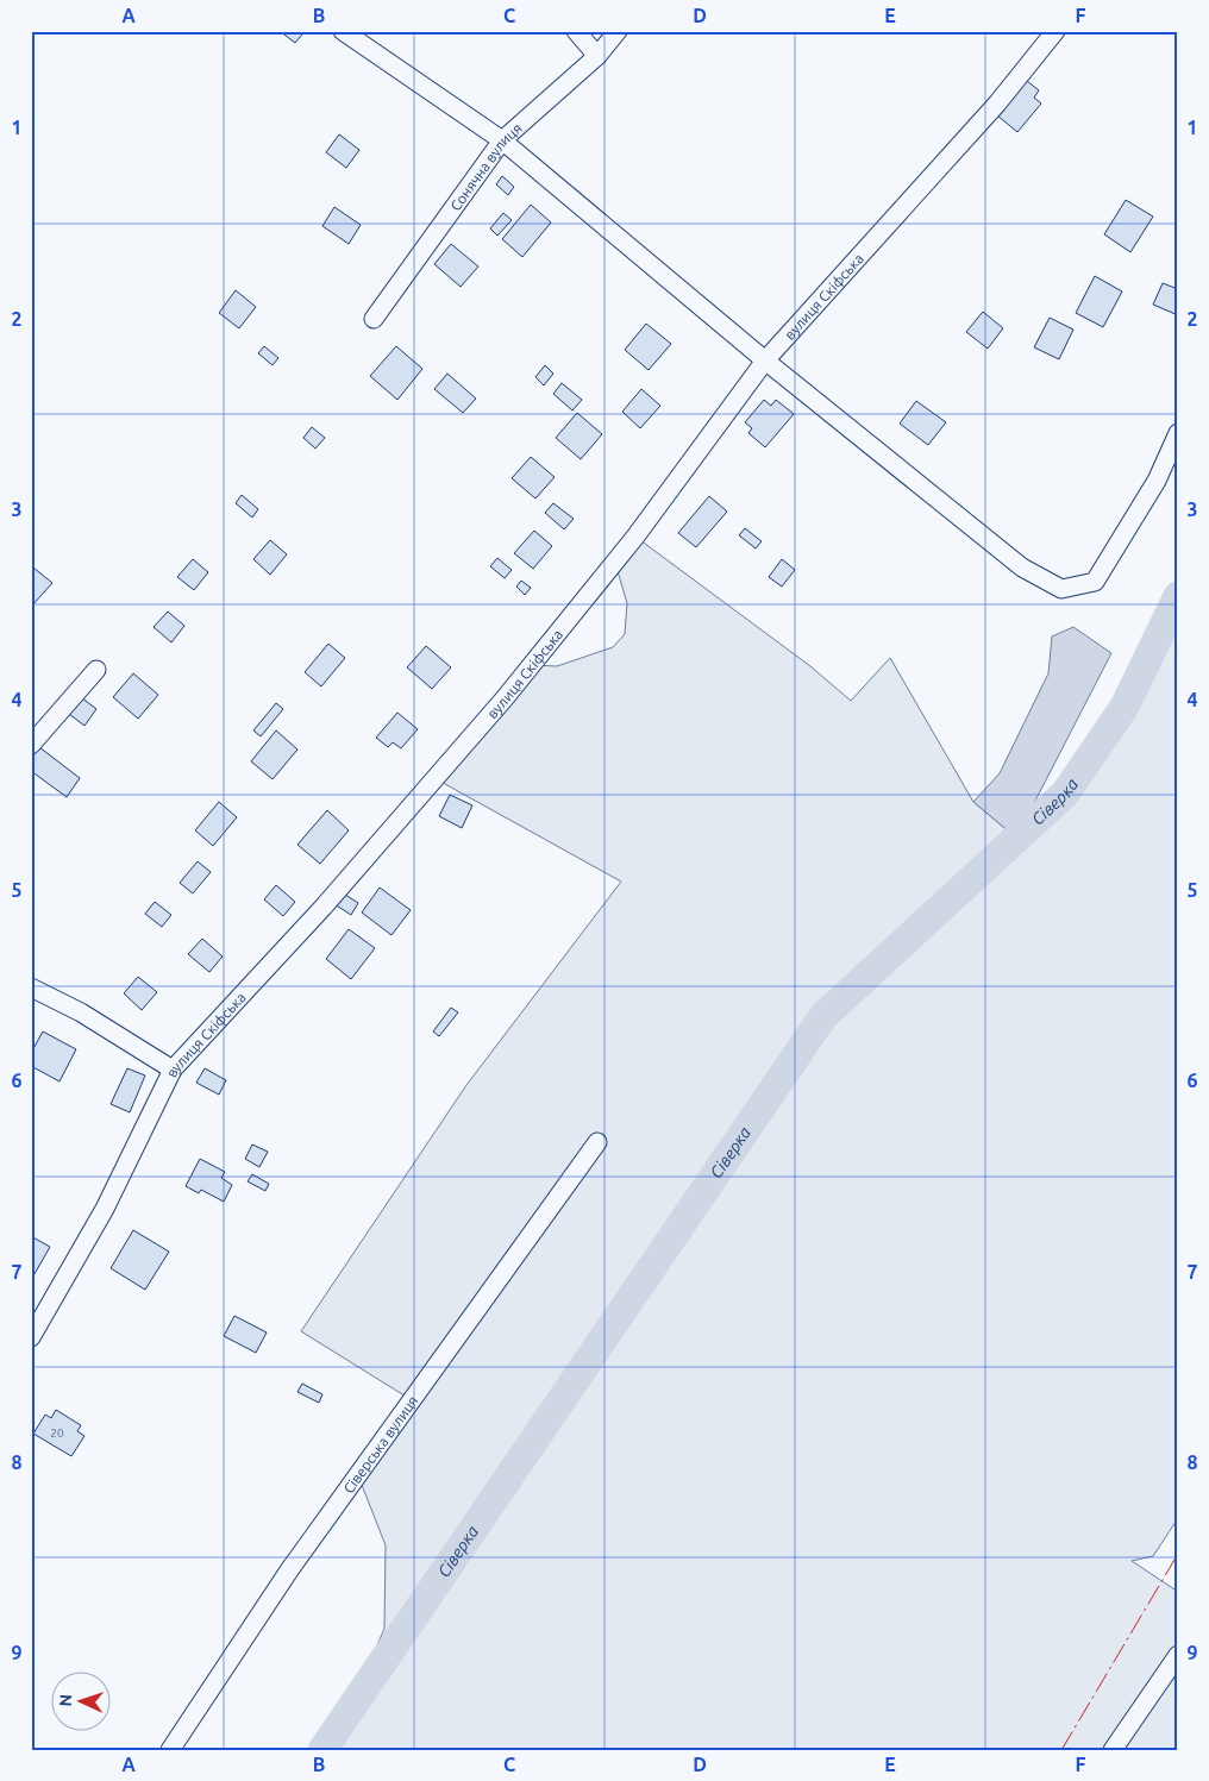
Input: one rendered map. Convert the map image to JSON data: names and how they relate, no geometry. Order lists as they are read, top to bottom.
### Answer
{
  "streets": {
    "street": ["Сонячна вулиця", "вулиця Скіфська", "Сіверська вулиця"]
  },
  "water": ["Сіверка"],
  "house_numbers": ["20"],
  "north": "left",
  "grid": {
    "columns": [
      "A",
      "B",
      "C",
      "D",
      "E",
      "F"
    ],
    "rows": [
      "1",
      "2",
      "3",
      "4",
      "5",
      "6",
      "7",
      "8",
      "9"
    ]
  }
}
